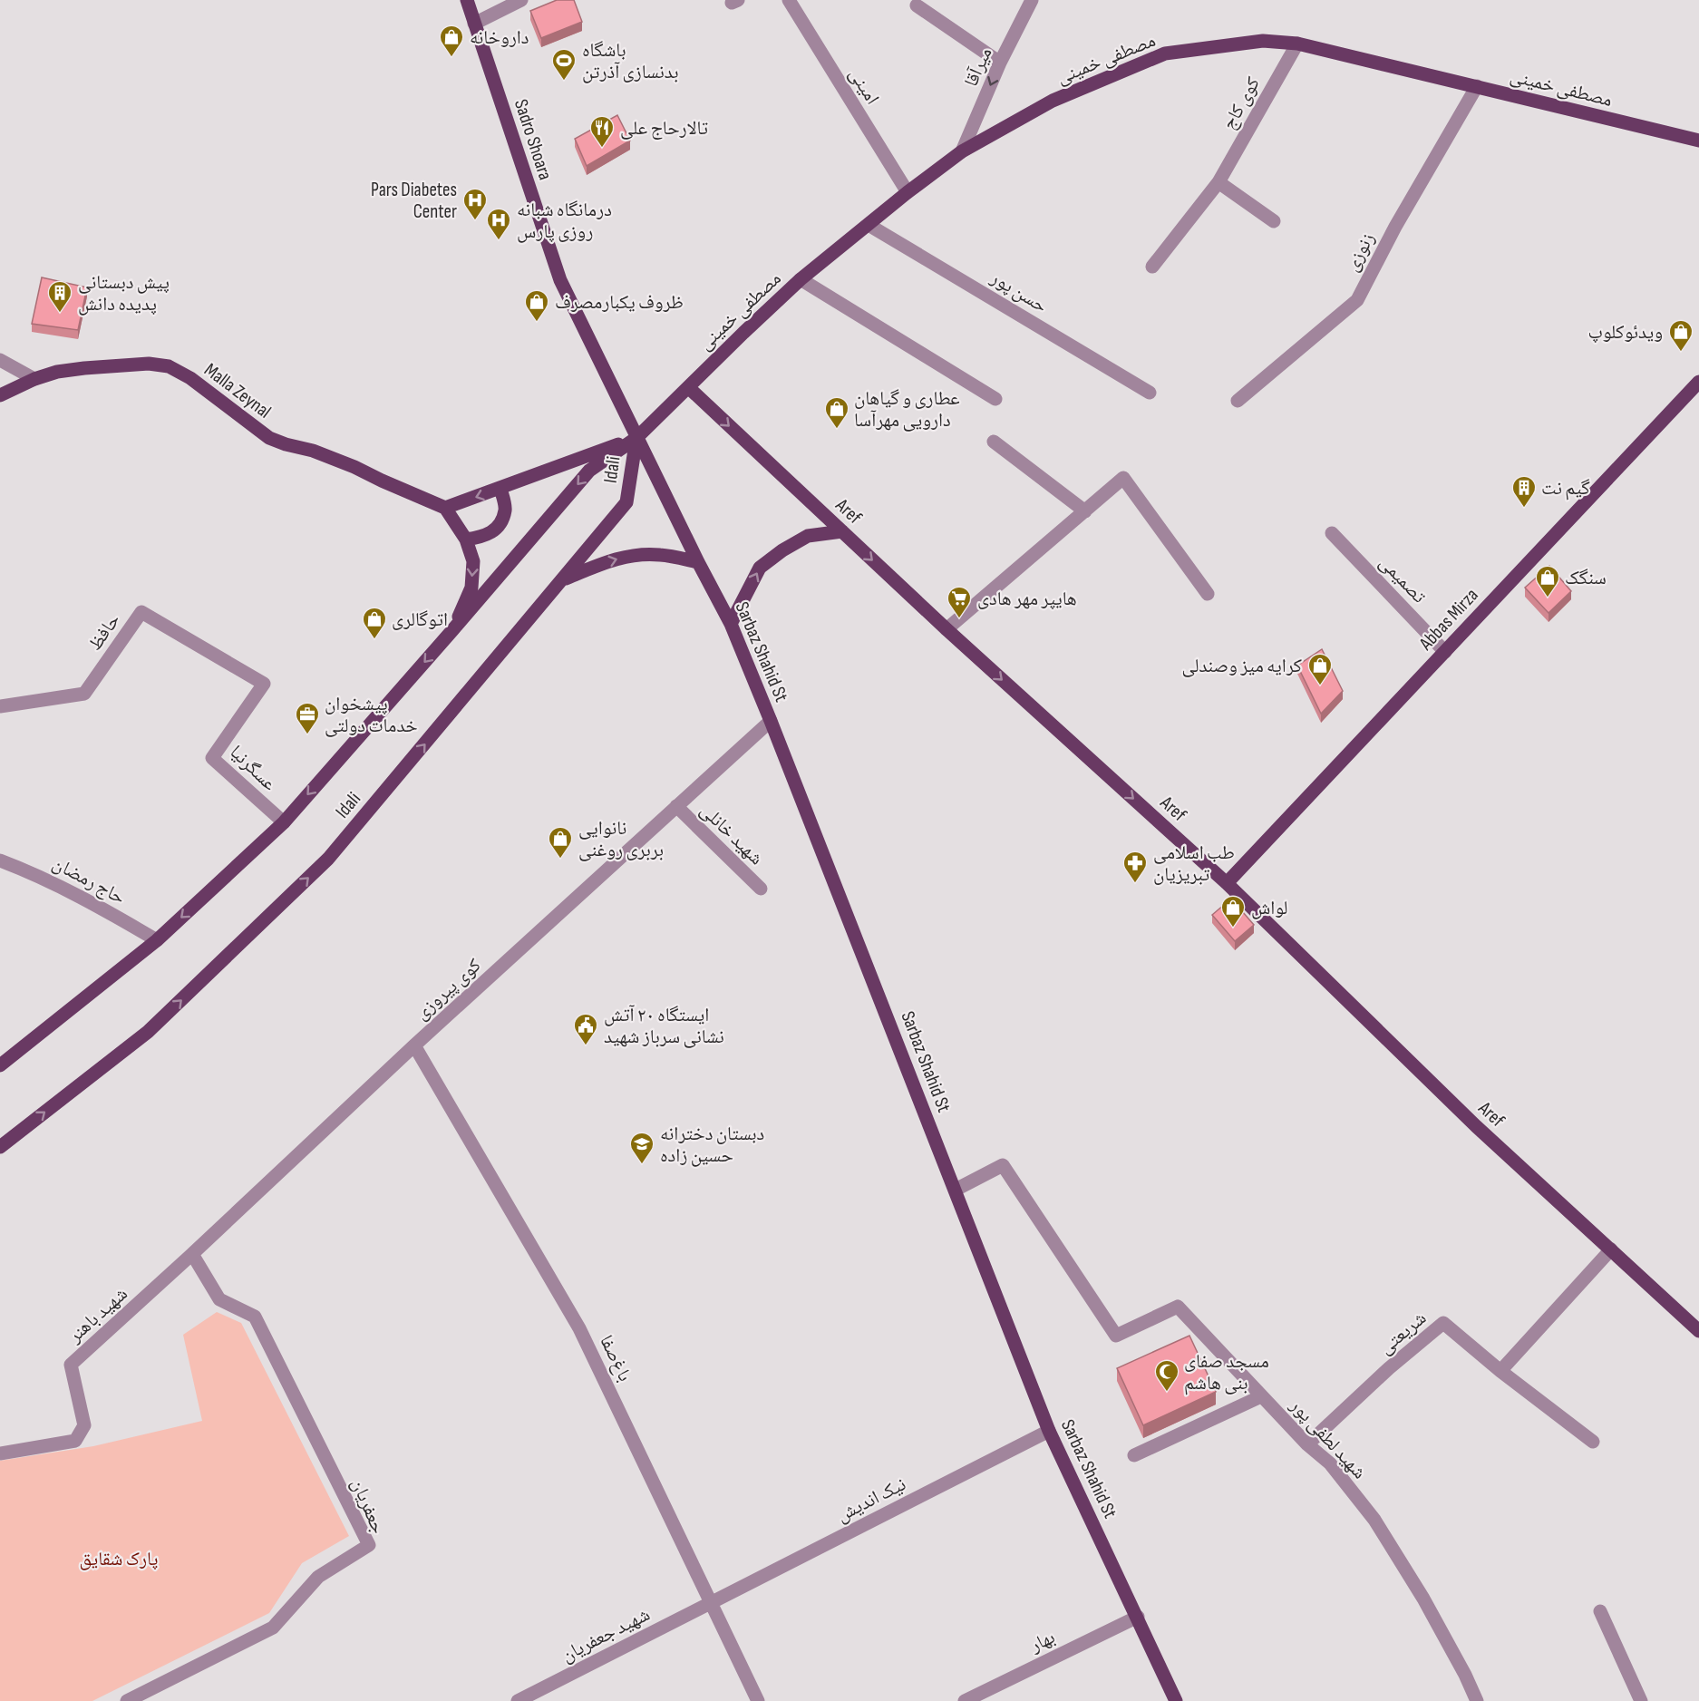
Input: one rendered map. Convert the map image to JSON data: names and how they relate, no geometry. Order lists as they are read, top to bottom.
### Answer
{
  "streets": {
    "main road": [
      "مصطفی خمینی",
      "Sadro Shoara",
      "Malla Zeynal",
      "Idali",
      "Aref",
      "Abbas Mirza",
      "Sarbaz Shahid St"
    ],
    "street": [
      "میرآقا",
      "امینی",
      "کوی کاج",
      "زنوزی",
      "حسن پور",
      "تصمیمی",
      "حافظ",
      "عسگرنیا",
      "شهید خانلی",
      "حاج رمضان",
      "کوی پیروزی",
      "شهید باهنر",
      "شریعتی",
      "باغ‌صفا",
      "شهید لطفی پور",
      "نیک اندیش",
      "جعفریان",
      "شهید جعفریان",
      "بهار"
    ]
  },
  "crossings": [
    ["مصطفی خمینی", "میرآقا"],
    ["مصطفی خمینی", "امینی"],
    ["مصطفی خمینی", "کوی کاج"],
    ["مصطفی خمینی", "Sadro Shoara"],
    ["مصطفی خمینی", "زنوزی"],
    ["مصطفی خمینی", "حسن پور"],
    ["مصطفی خمینی", "Idali"],
    ["مصطفی خمینی", "Aref"],
    ["مصطفی خمینی", "Sarbaz Shahid St"],
    ["Sadro Shoara", "Idali"],
    ["Sadro Shoara", "Sarbaz Shahid St"],
    ["Idali", "Sarbaz Shahid St"],
    ["Idali", "عسگرنیا"],
    ["Idali", "حاج رمضان"],
    ["Aref", "Abbas Mirza"],
    ["تصمیمی", "Abbas Mirza"],
    ["حافظ", "عسگرنیا"],
    ["Sarbaz Shahid St", "کوی پیروزی"],
    ["Sarbaz Shahid St", "شهید لطفی پور"],
    ["Sarbaz Shahid St", "نیک اندیش"],
    ["Sarbaz Shahid St", "بهار"],
    ["شهید خانلی", "کوی پیروزی"],
    ["کوی پیروزی", "شهید باهنر"],
    ["کوی پیروزی", "باغ‌صفا"],
    ["کوی پیروزی", "جعفریان"],
    ["شهید باهنر", "جعفریان"],
    ["شریعتی", "شهید لطفی پور"],
    ["باغ‌صفا", "نیک اندیش"],
    ["باغ‌صفا", "شهید جعفریان"],
    ["نیک اندیش", "شهید جعفریان"]
  ],
  "one_way": ["میرآقا", "Aref"],
  "parks": ["پارک شقایق"],
  "places": {
    "shop": [
      "داروخانه",
      "ظروف یکبارمصرف",
      "ویدئوکلوپ",
      "عطاری و گیاهان دارویی مهرآسا",
      "سنگک",
      "اتوگالری",
      "کرایه میز وصندلی",
      "نانوایی بربری روغنی",
      "لواش"
    ],
    "sports": ["باشگاه بدنسازی آذرتن"],
    "restaurant": ["تالارحاج علی"],
    "hospital": ["Pars Diabetes Center", "درمانگاه شبانه روزی پارس"],
    "building": ["پیش دبستانی پدیده دانش", "گیم نت"],
    "supermarket": ["هایپر مهر هادی"],
    "office": ["پیشخوان خدمات دولتی"],
    "pharmacy": ["طب اسلامی تبریزیان"],
    "public building": ["ایستگاه ۲۰ آتش نشانی سرباز شهید"],
    "school or university": ["دبستان دخترانه حسین زاده"],
    "mosque": ["مسجد صفای بنی هاشم"]
  }
}
